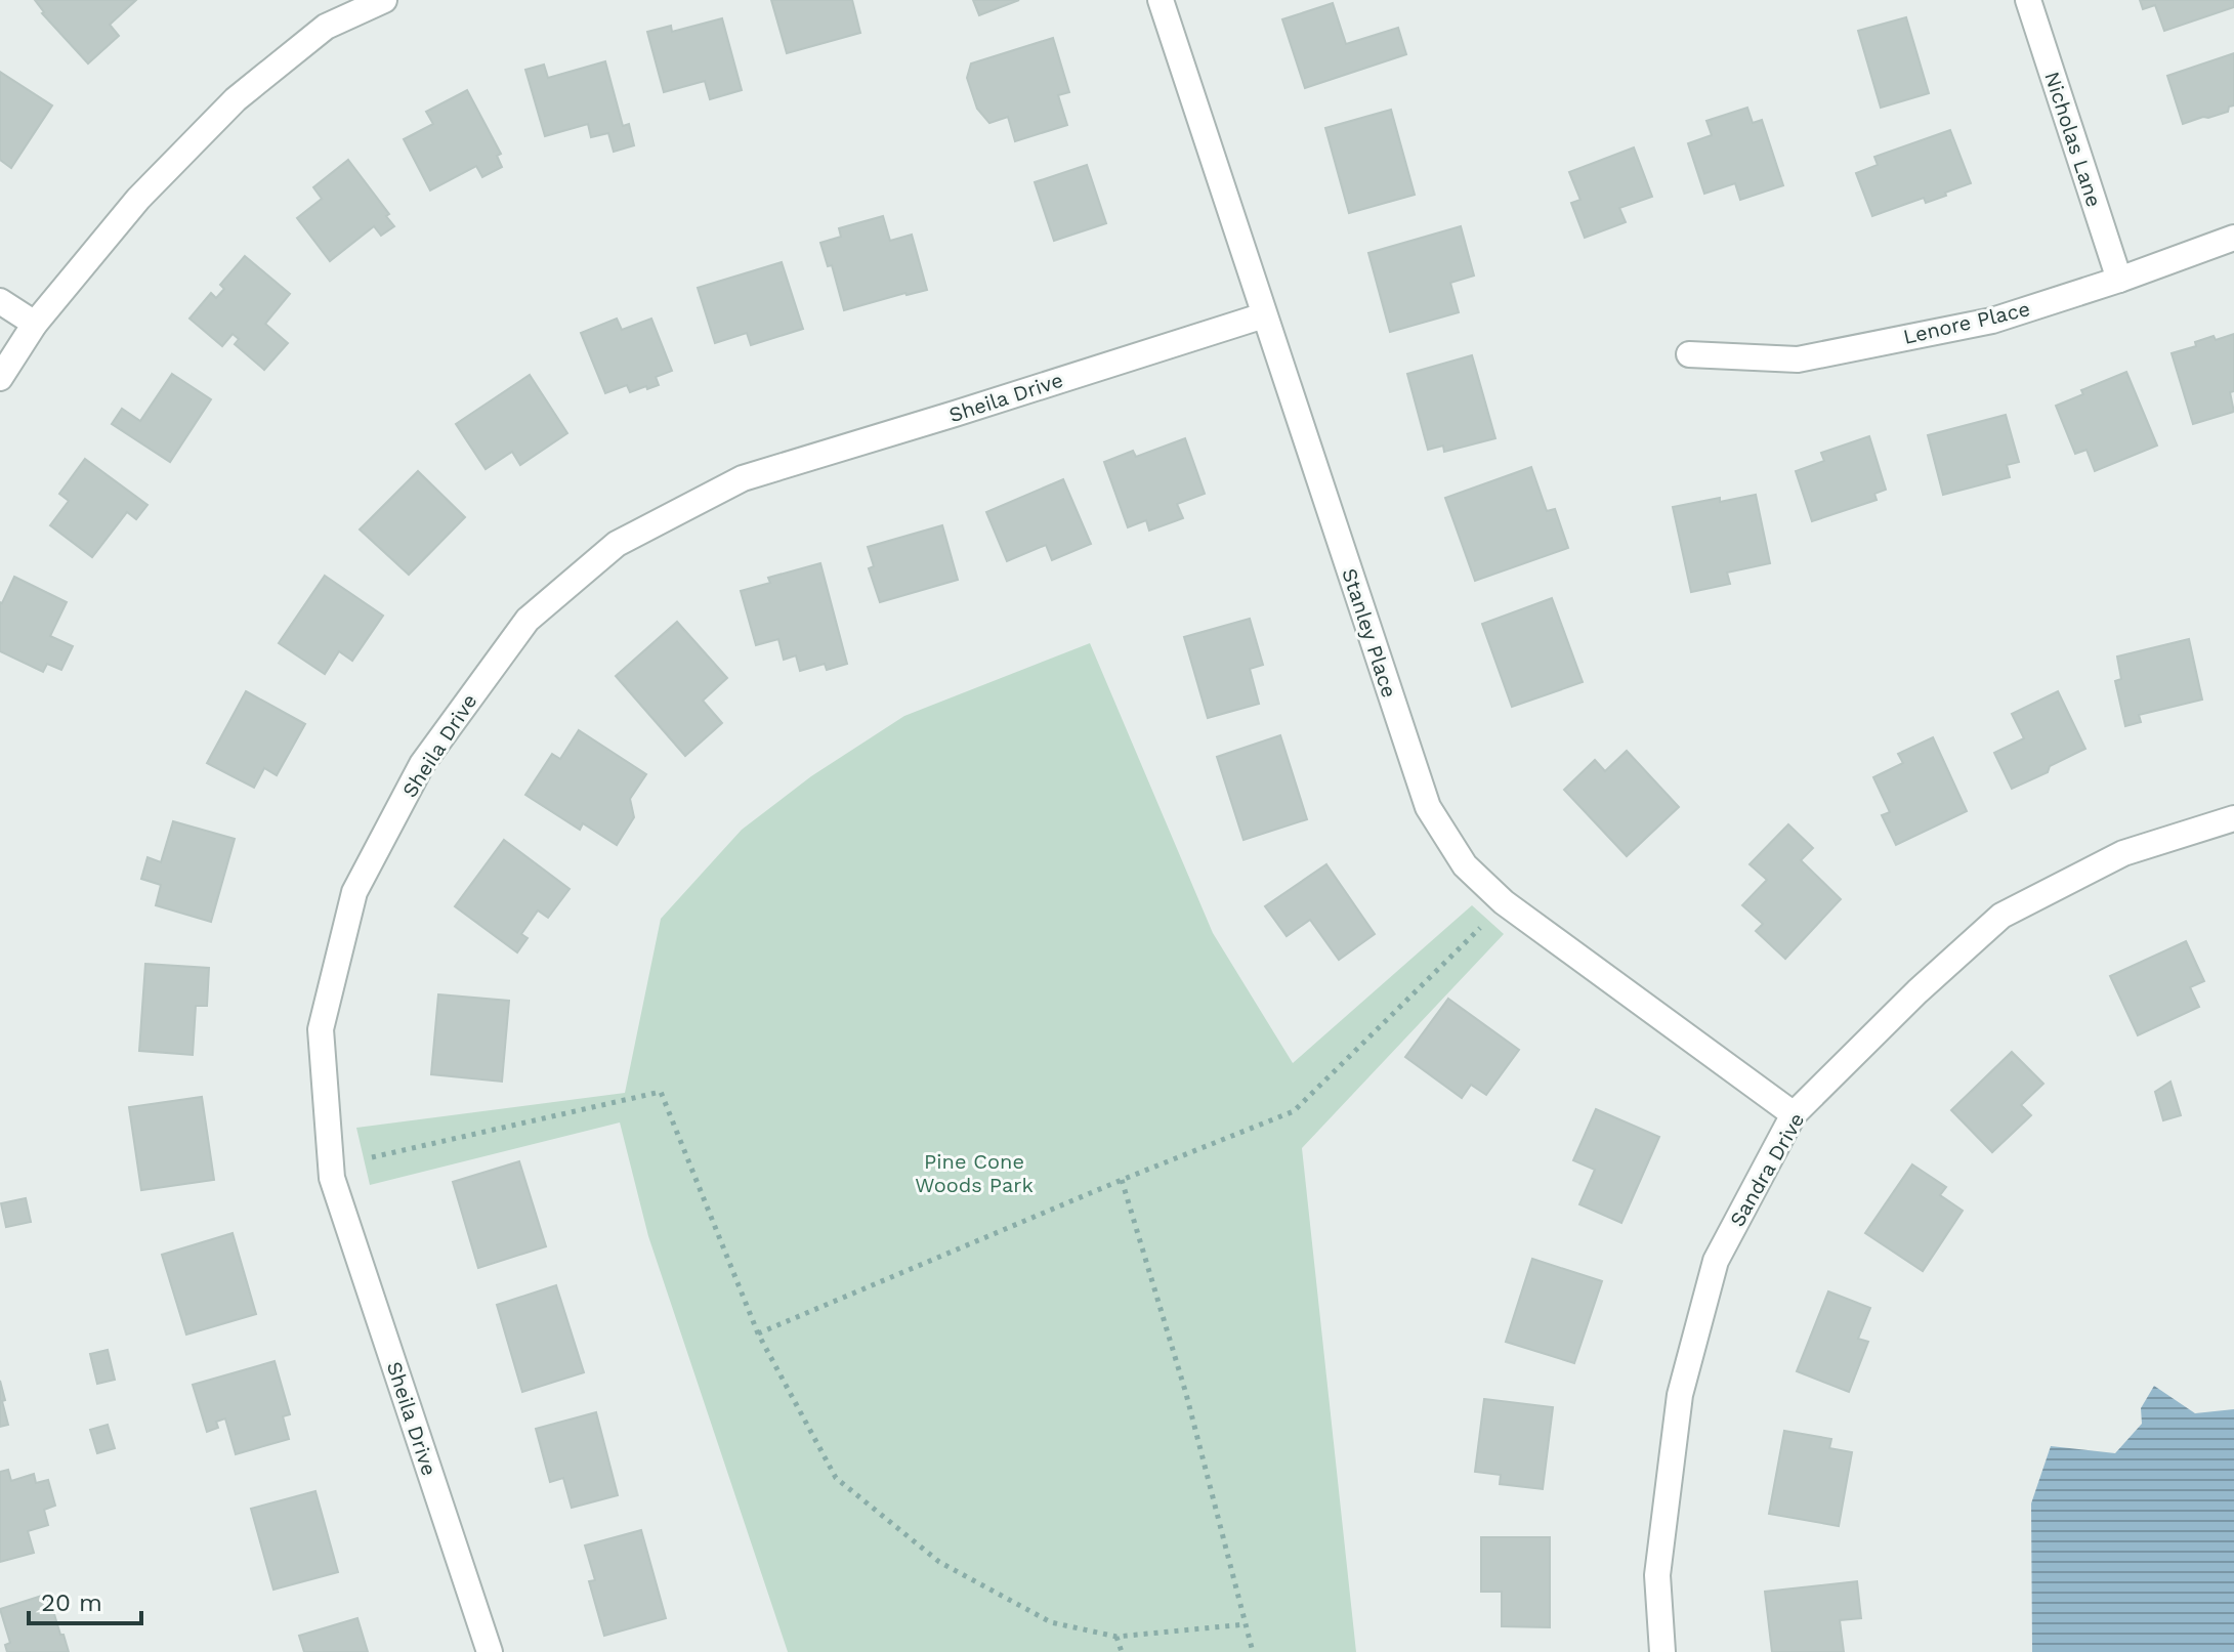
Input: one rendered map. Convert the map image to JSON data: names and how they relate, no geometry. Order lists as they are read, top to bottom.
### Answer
{
  "streets": {
    "street": [
      "Nicholas Lane",
      "Lenore Place",
      "Sheila Drive",
      "Stanley Place",
      "Sandra Drive"
    ]
  },
  "crossings": [
    ["Nicholas Lane", "Lenore Place"],
    ["Sheila Drive", "Stanley Place"],
    ["Stanley Place", "Sandra Drive"]
  ],
  "parks": ["Pine Cone Woods Park"],
  "scale_bar": "20 m"
}
